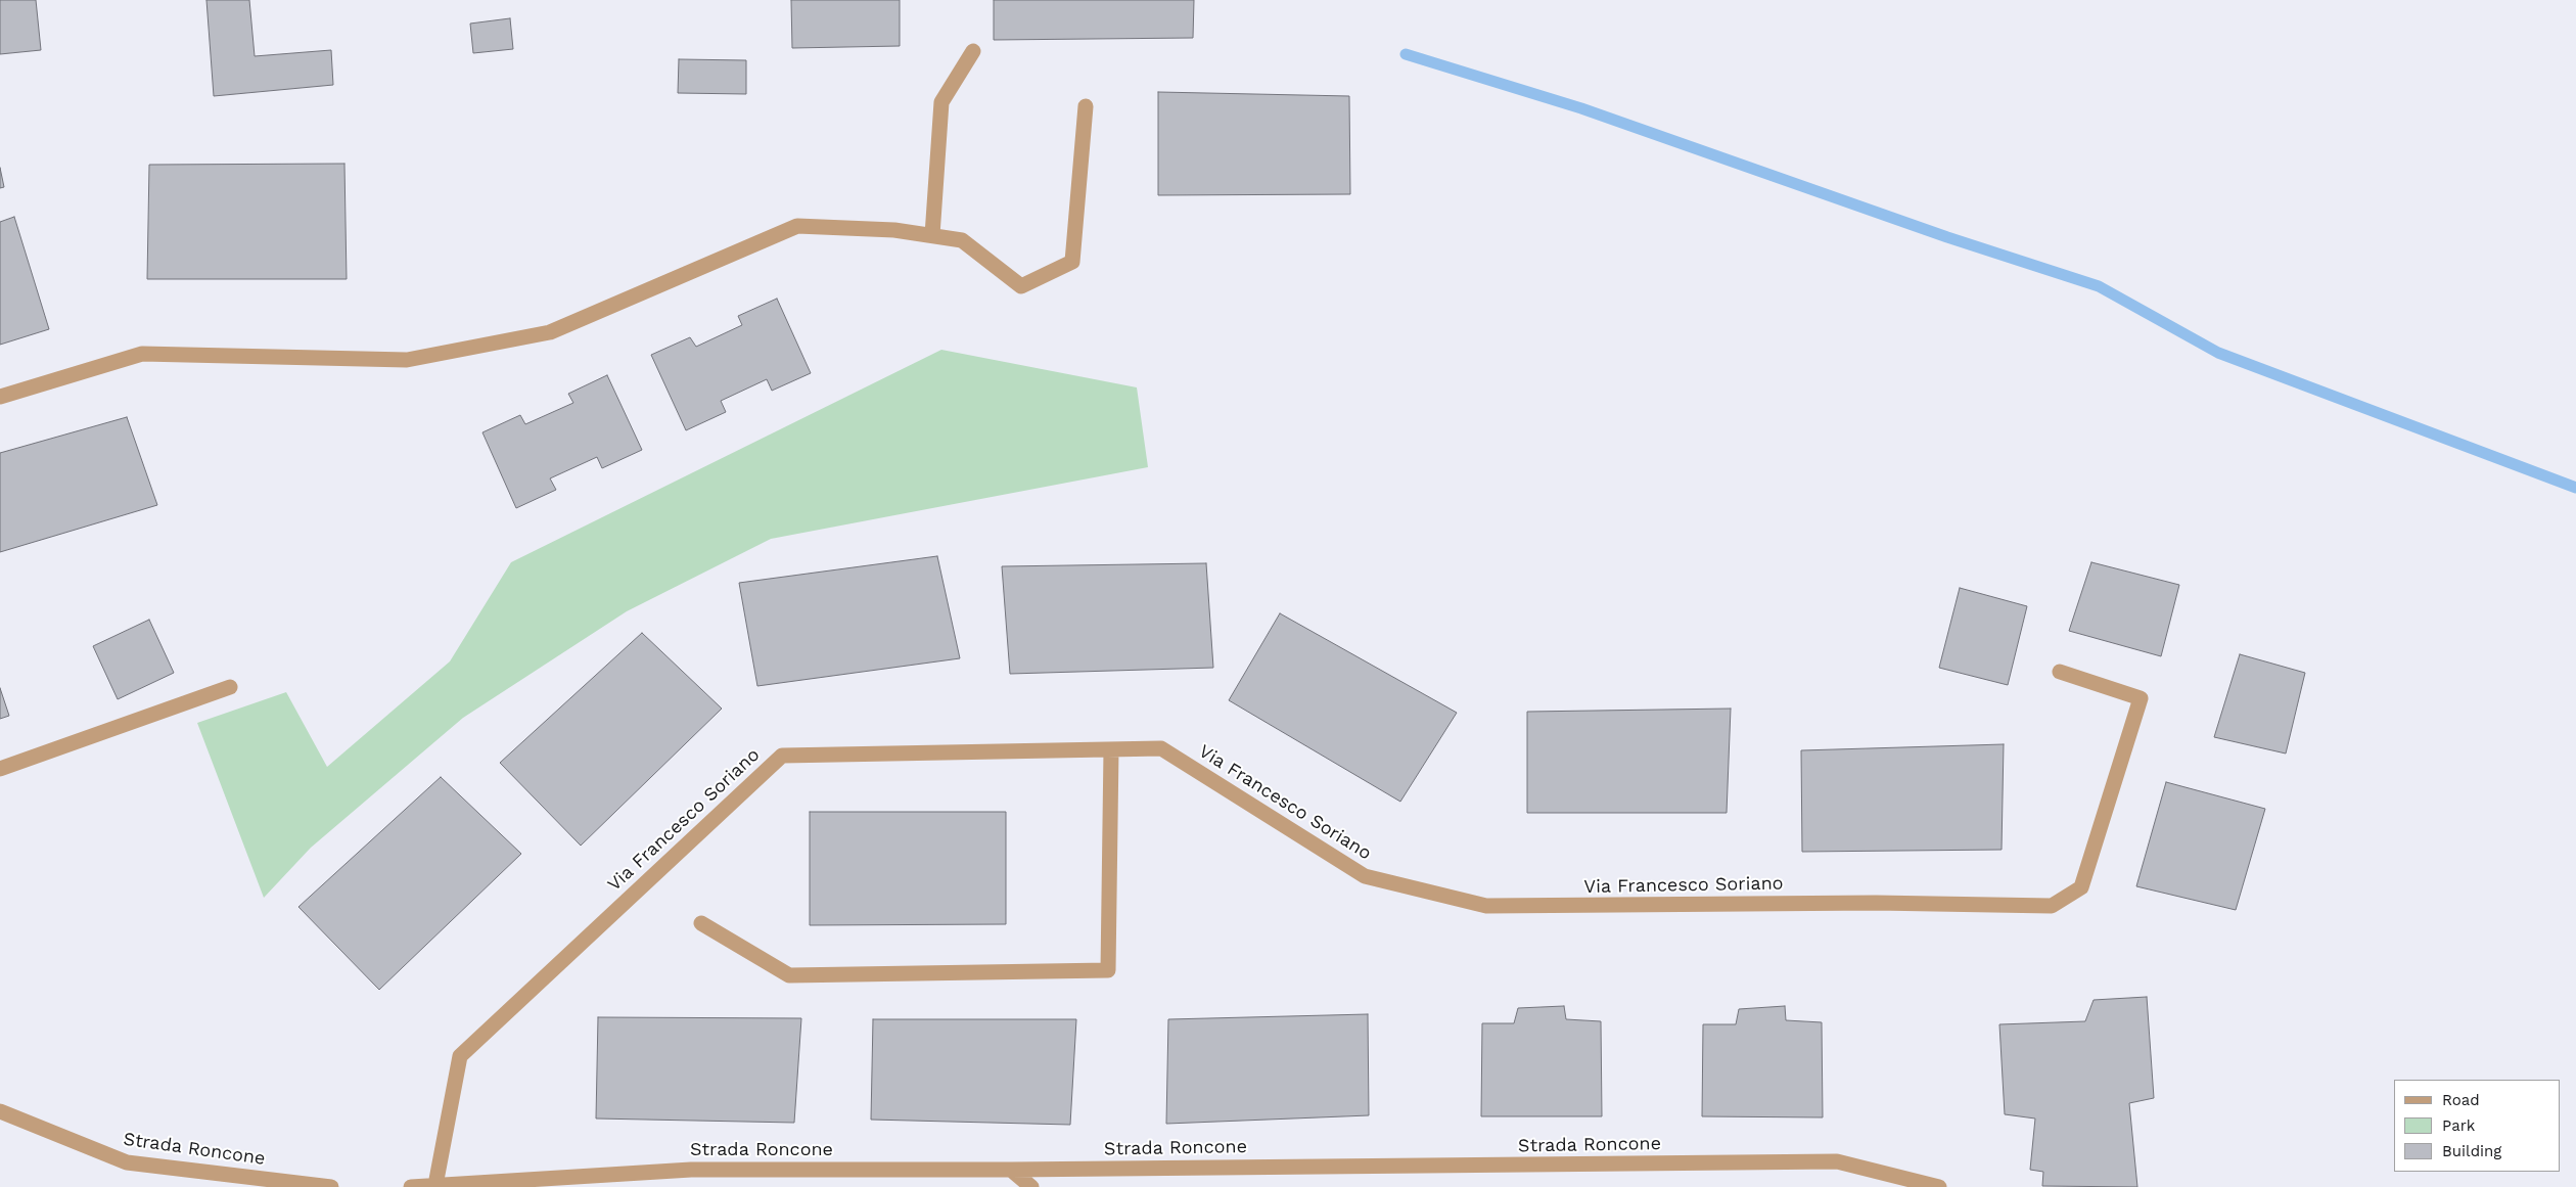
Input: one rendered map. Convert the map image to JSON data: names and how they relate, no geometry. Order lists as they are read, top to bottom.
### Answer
{
  "streets": {
    "street": ["Via Francesco Soriano", "Strada Roncone"]
  },
  "crossings": [
    ["Via Francesco Soriano", "Strada Roncone"]
  ],
  "legend": ["Road", "Park", "Building"]
}
